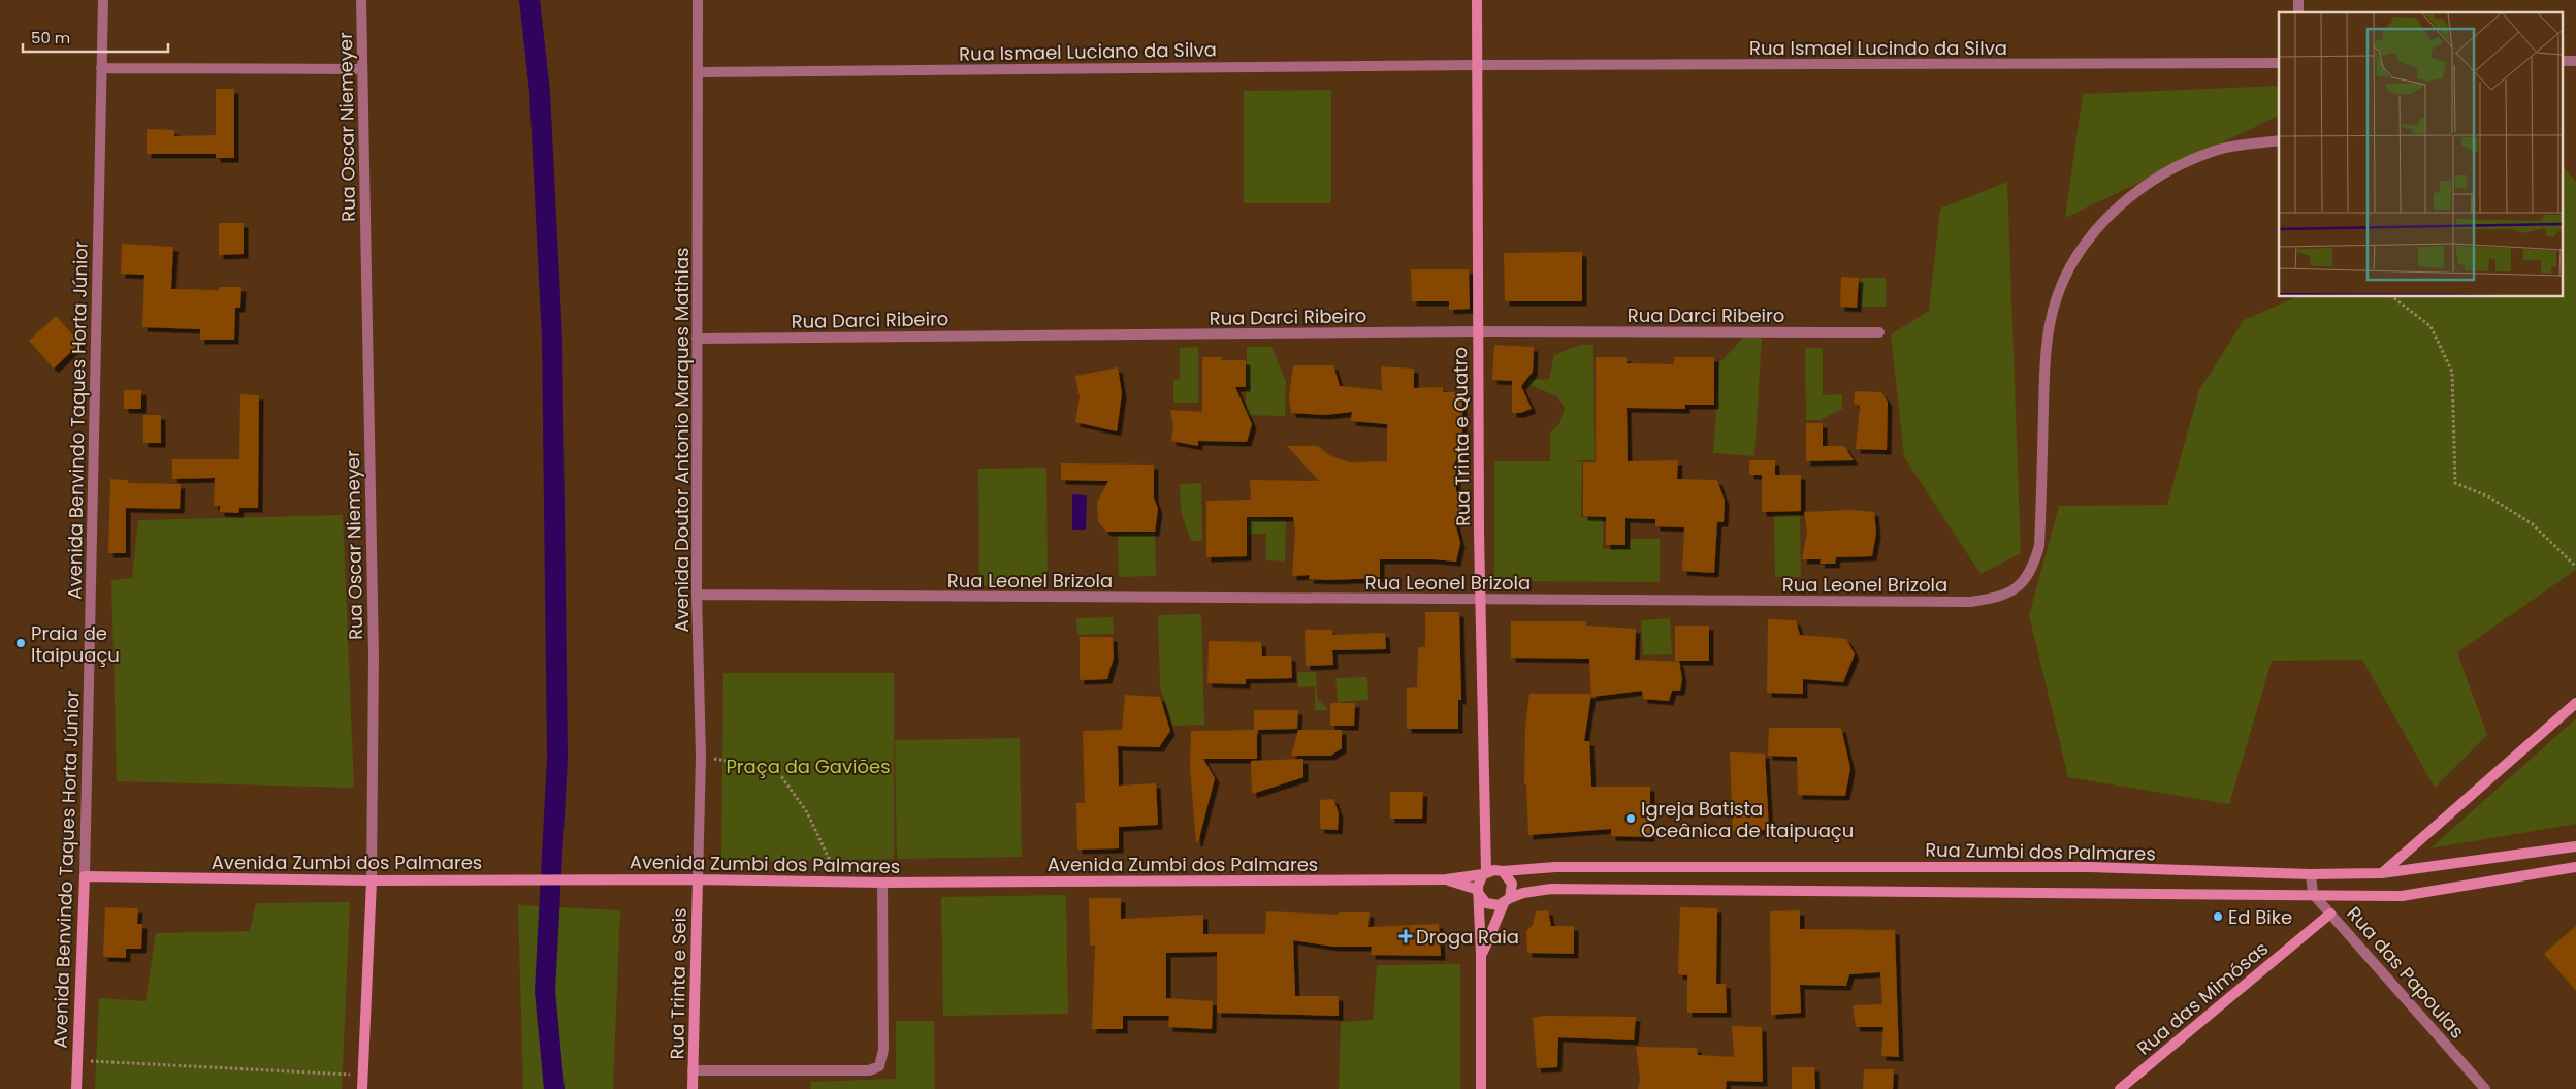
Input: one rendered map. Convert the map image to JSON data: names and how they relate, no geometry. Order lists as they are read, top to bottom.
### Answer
{
  "streets": {
    "street": [
      "Rua Ismael Lucindo da Silva",
      "Rua Ismael Luciano da Silva",
      "Rua Oscar Niemeyer",
      "Rua Darci Ribeiro",
      "Avenida Benvindo Taques Horta Júnior",
      "Rua Trinta e Quatro",
      "Avenida Doutor Antonio Marques Mathias",
      "Rua Leonel Brizola",
      "Rua Zumbi dos Palmares",
      "Avenida Zumbi dos Palmares",
      "Rua das Papoulas",
      "Rua Trinta e Seis",
      "Rua das Mimósas"
    ]
  },
  "crossings": [
    ["Rua Ismael Lucindo da Silva", "Rua Ismael Luciano da Silva"],
    ["Rua Ismael Lucindo da Silva", "Rua Trinta e Quatro"],
    ["Rua Ismael Luciano da Silva", "Rua Trinta e Quatro"],
    ["Rua Ismael Luciano da Silva", "Avenida Doutor Antonio Marques Mathias"],
    ["Rua Oscar Niemeyer", "Avenida Zumbi dos Palmares"],
    ["Rua Darci Ribeiro", "Rua Trinta e Quatro"],
    ["Rua Darci Ribeiro", "Avenida Doutor Antonio Marques Mathias"],
    ["Avenida Benvindo Taques Horta Júnior", "Avenida Zumbi dos Palmares"],
    ["Rua Trinta e Quatro", "Rua Leonel Brizola"],
    ["Rua Trinta e Quatro", "Rua Zumbi dos Palmares"],
    ["Avenida Doutor Antonio Marques Mathias", "Rua Leonel Brizola"],
    ["Avenida Doutor Antonio Marques Mathias", "Avenida Zumbi dos Palmares"],
    ["Avenida Doutor Antonio Marques Mathias", "Rua Trinta e Seis"],
    ["Avenida Zumbi dos Palmares", "Rua Trinta e Seis"],
    ["Rua das Papoulas", "Rua das Mimósas"]
  ],
  "parks": ["Praça da Gaviões"],
  "places": {
    "other": ["Praia de Itaipuaçu", "Igreja Batista Oceânica de Itaipuaçu", "Ed Bike"],
    "health": ["Droga Raia"]
  },
  "scale_bar": "50 m"
}
